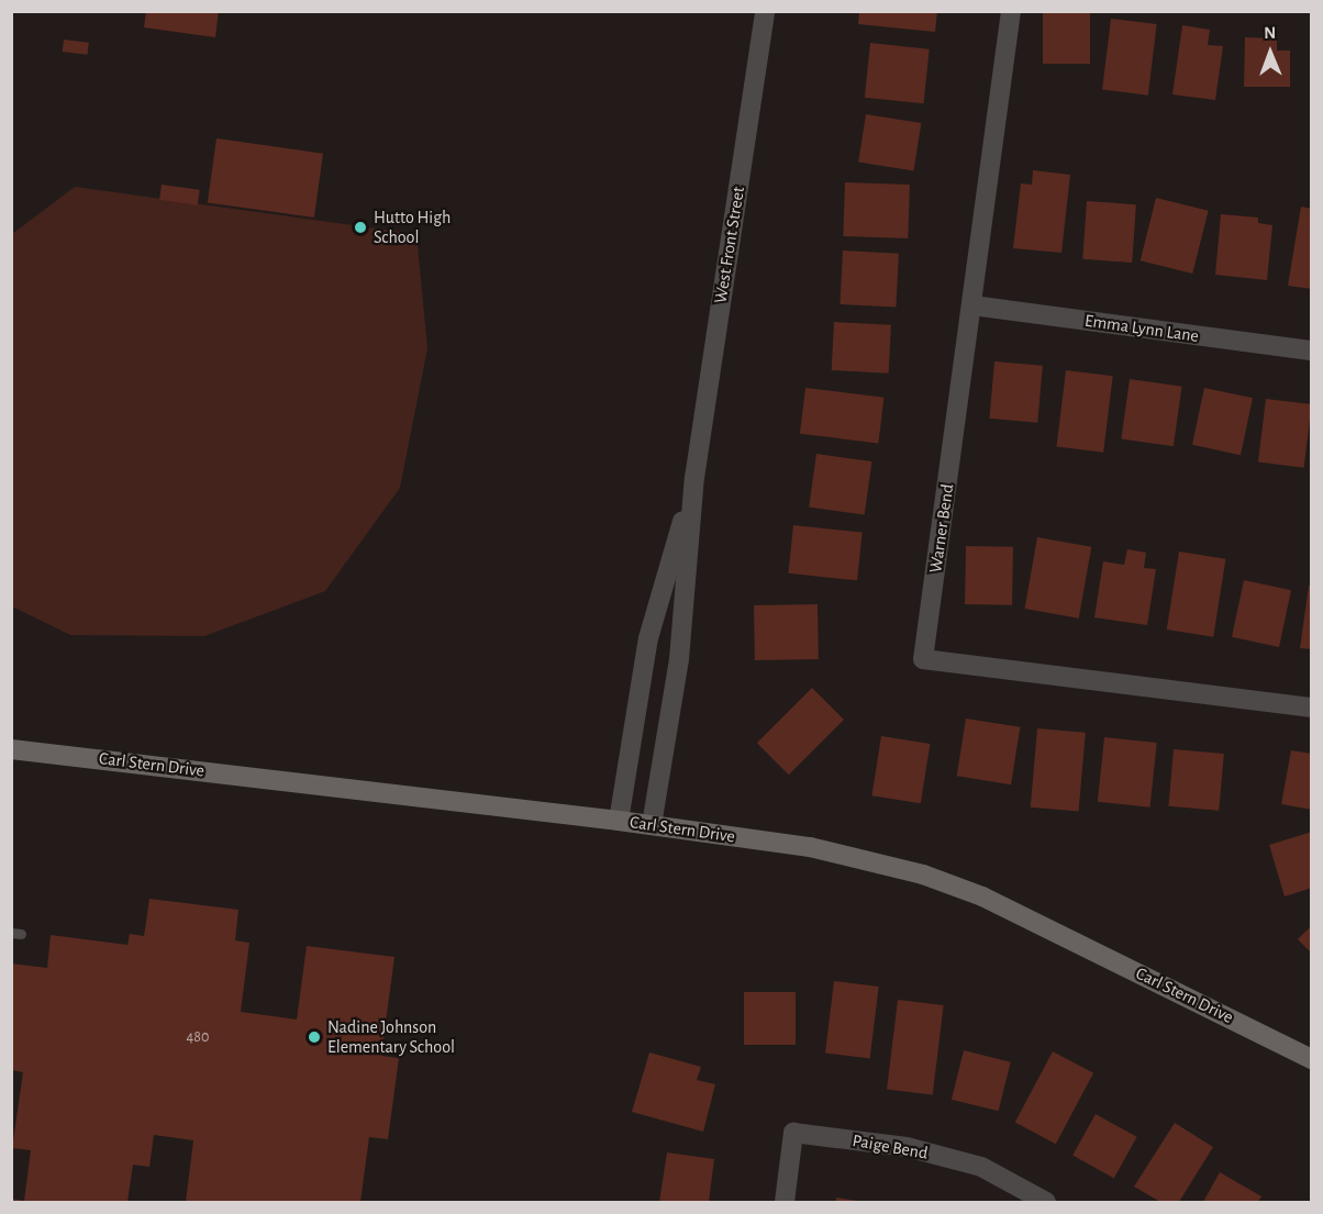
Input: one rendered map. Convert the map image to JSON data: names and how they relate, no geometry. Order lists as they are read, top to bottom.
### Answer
{
  "streets": {
    "street": [
      "West Front Street",
      "Emma Lynn Lane",
      "Warner Bend",
      "Carl Stern Drive",
      "Paige Bend"
    ]
  },
  "crossings": [
    ["West Front Street", "Carl Stern Drive"],
    ["Emma Lynn Lane", "Warner Bend"]
  ],
  "places": ["Hutto High School", "Nadine Johnson Elementary School"],
  "house_numbers": ["480"],
  "north": "top"
}
